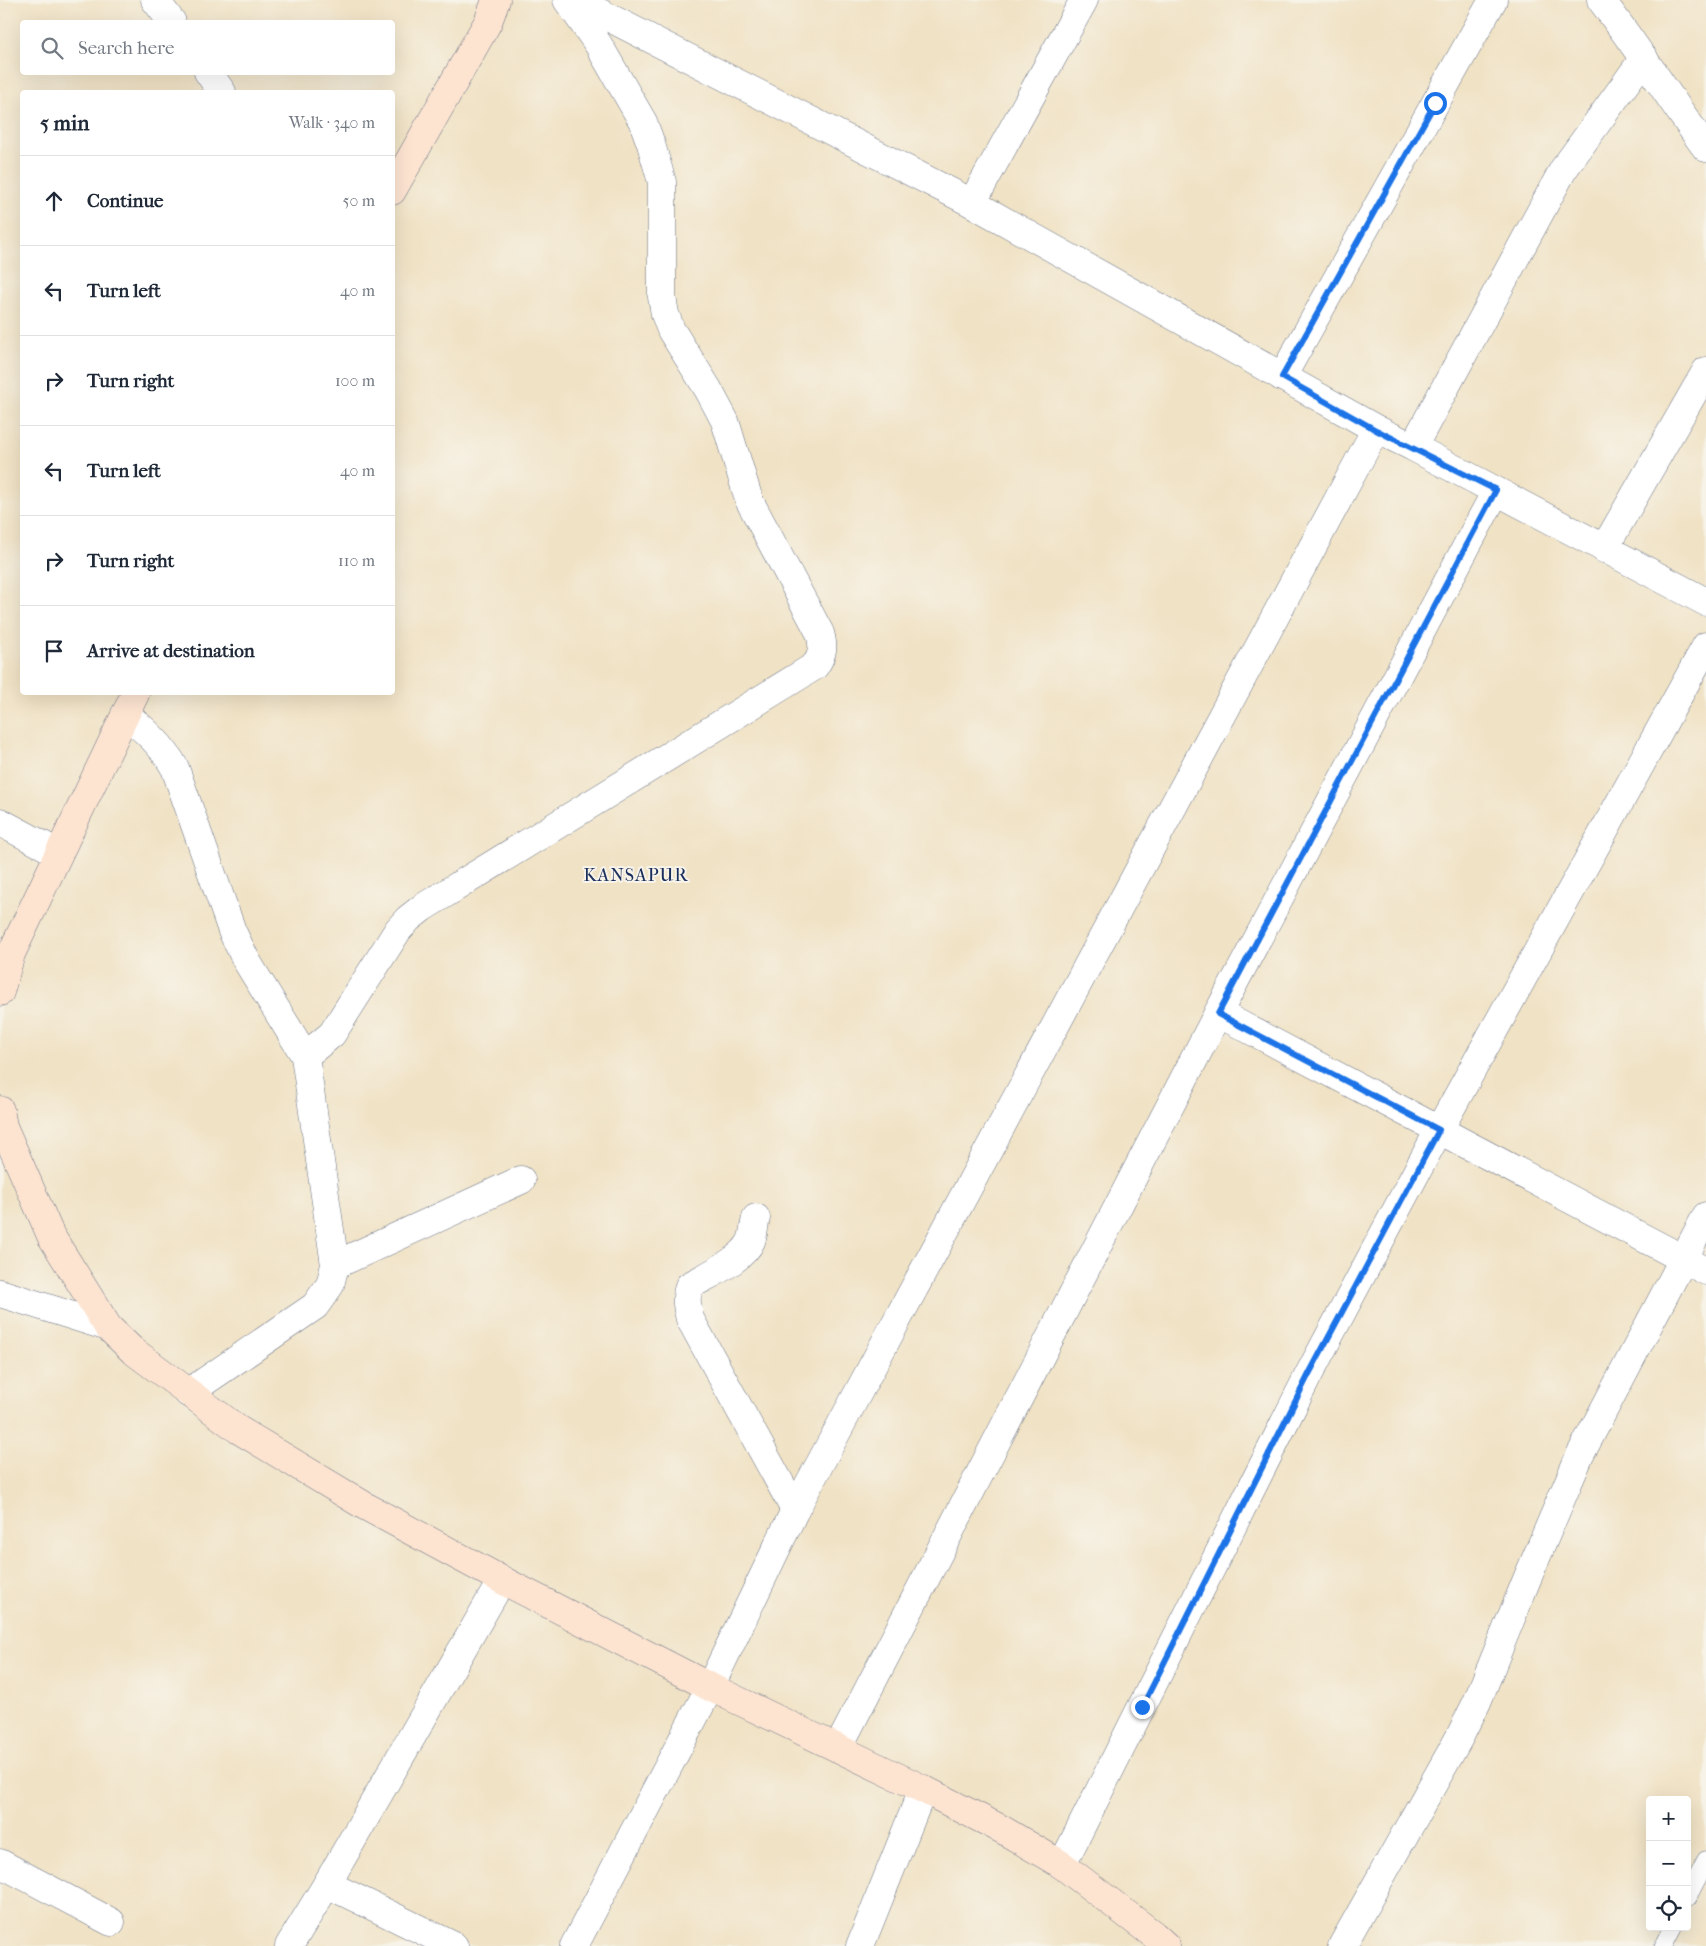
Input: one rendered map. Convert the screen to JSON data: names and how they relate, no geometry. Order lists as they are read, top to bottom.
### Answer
{
  "districts": ["KANSAPUR"],
  "page": {
    "search": "Search here",
    "heading": ["5 min", "Walk · 340 m"],
    "list": [
      ["Continue", "50 m"],
      ["Turn left", "40 m"],
      ["Turn right", "100 m"],
      ["Turn left", "40 m"],
      ["Turn right", "110 m"],
      "Arrive at destination"
    ],
    "map_buttons": ["+", "−"]
  }
}
